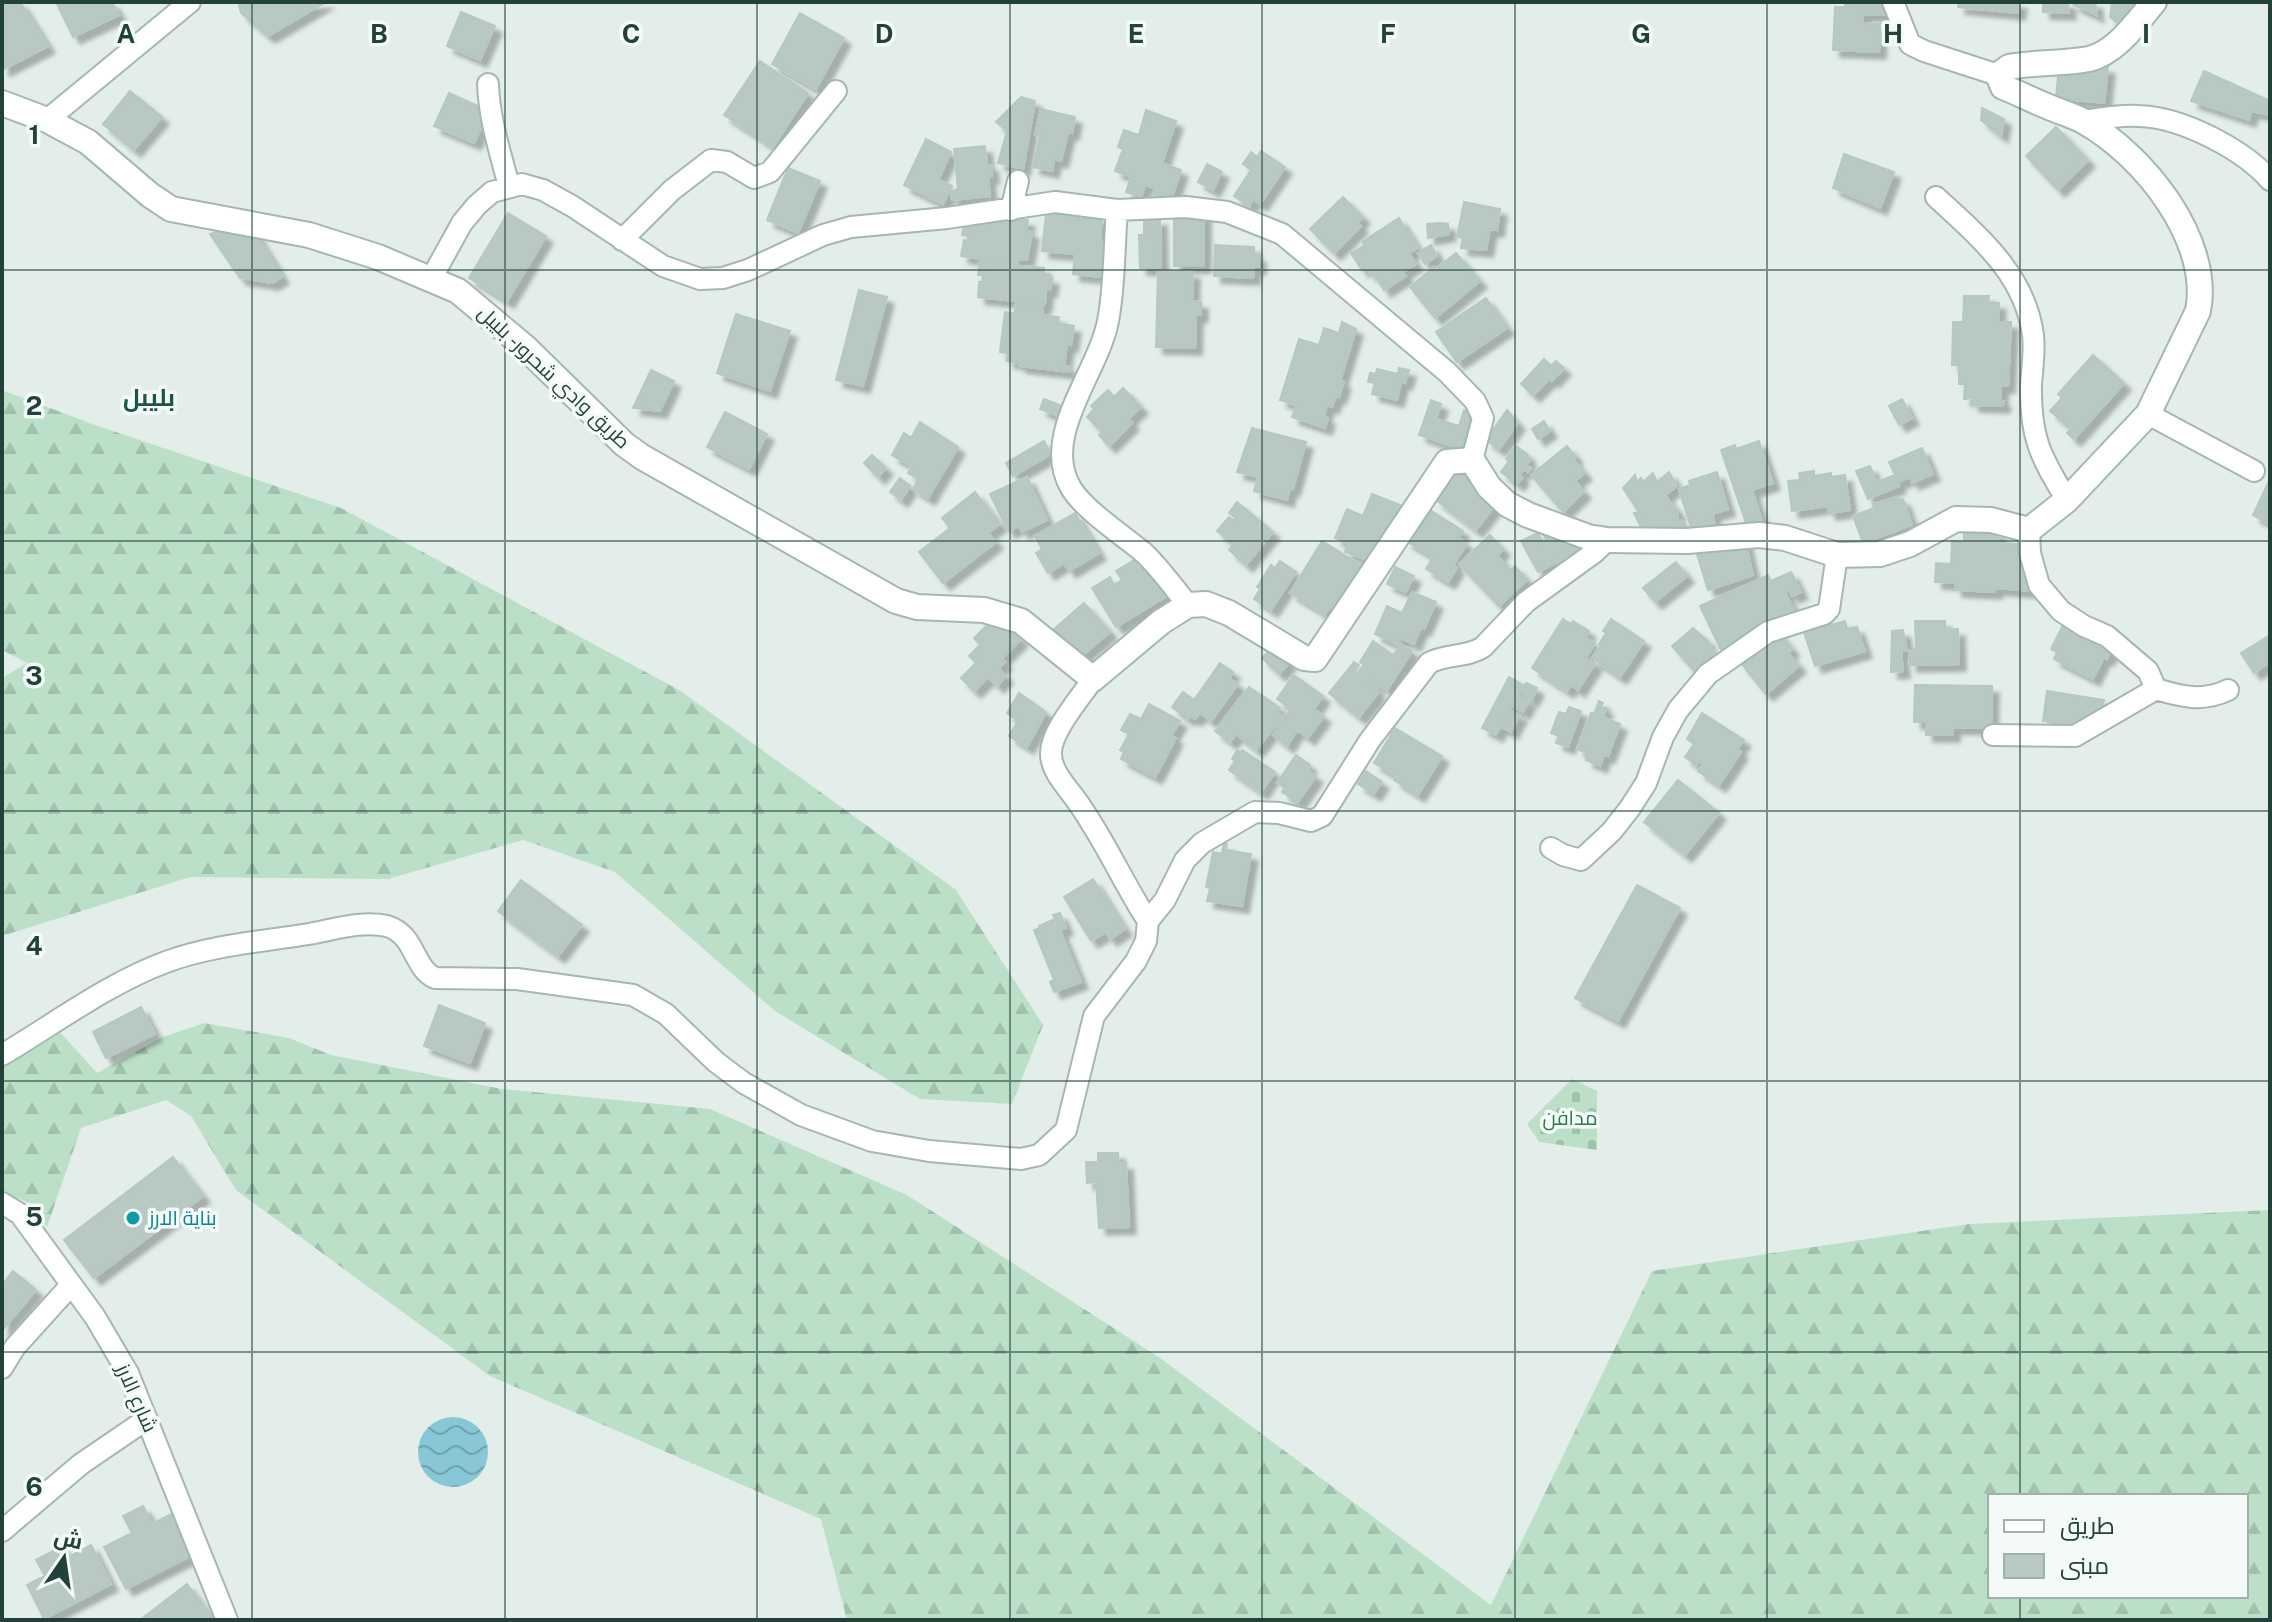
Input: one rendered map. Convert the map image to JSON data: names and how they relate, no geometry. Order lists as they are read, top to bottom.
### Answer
{
  "streets": {
    "street": ["طريق وادي شحرور - بليبل", "شارع الارز"]
  },
  "districts": ["بليبل"],
  "parks": ["مدافن"],
  "places": ["بناية الارز"],
  "legend": ["طريق", "مبنى"],
  "north": "top",
  "grid": {
    "columns": [
      "A",
      "B",
      "C",
      "D",
      "E",
      "F",
      "G",
      "H",
      "I"
    ],
    "rows": [
      "1",
      "2",
      "3",
      "4",
      "5",
      "6"
    ]
  }
}
